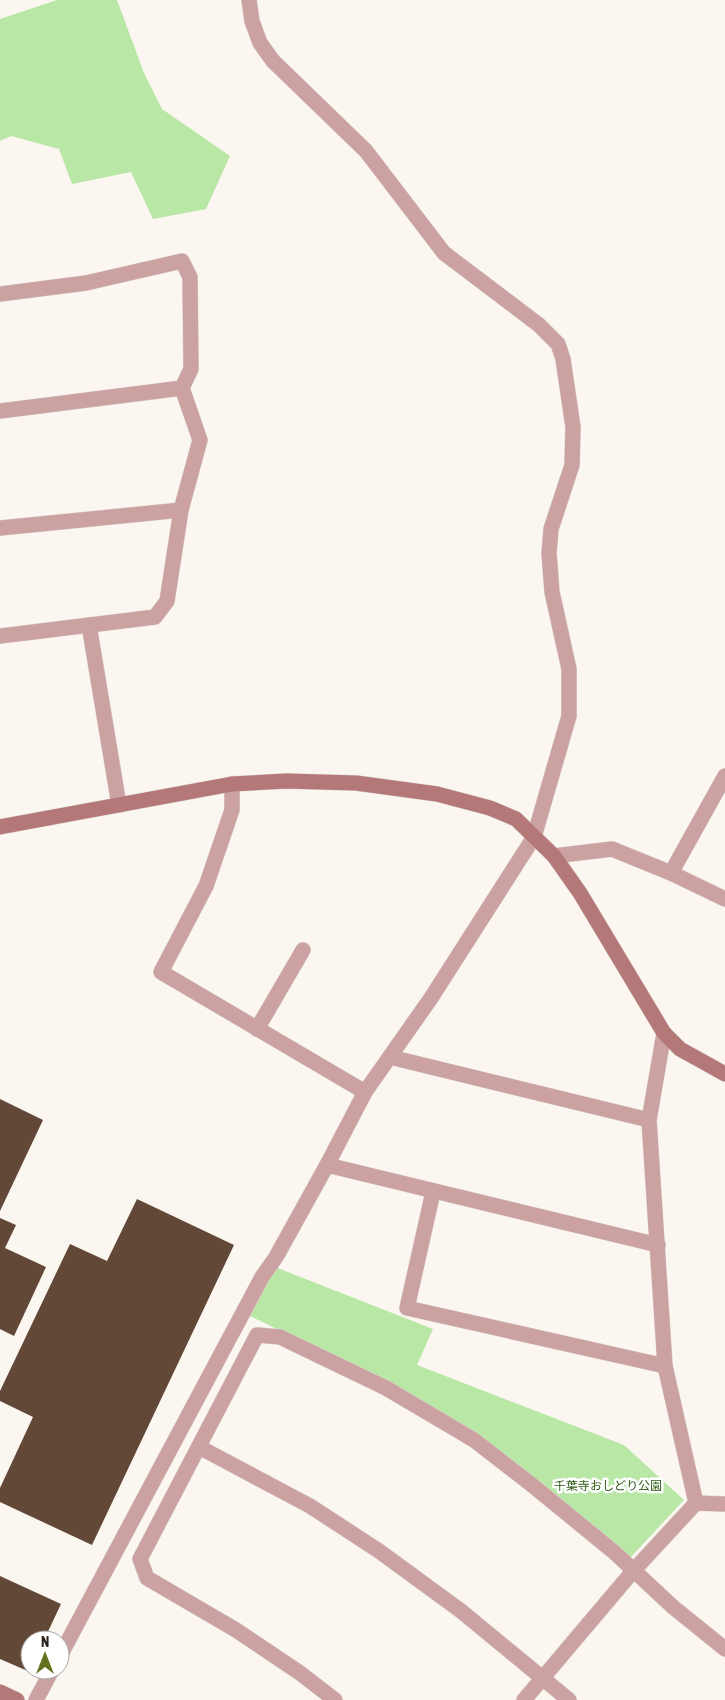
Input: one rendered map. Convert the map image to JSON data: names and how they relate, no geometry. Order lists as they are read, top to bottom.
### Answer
{
  "parks": ["千葉寺おしどり公園"],
  "north": "top"
}
